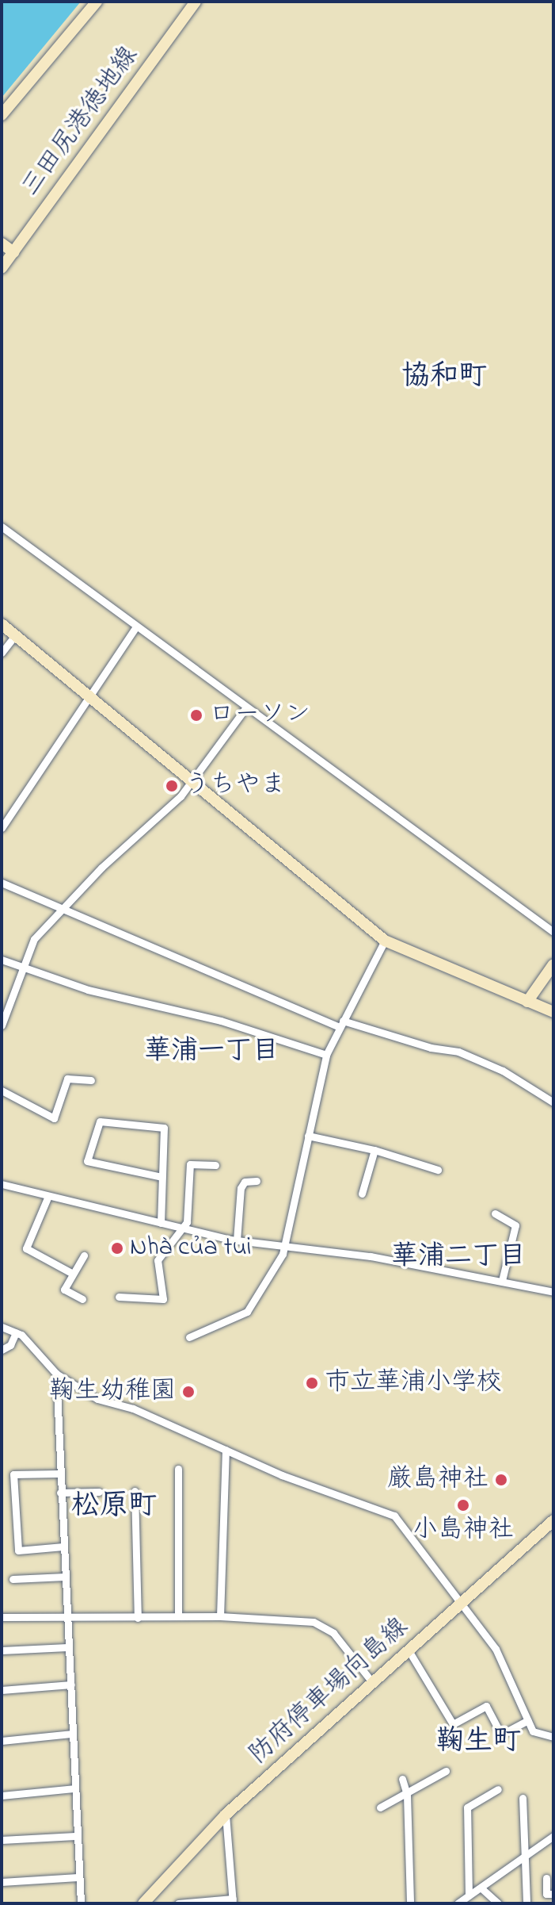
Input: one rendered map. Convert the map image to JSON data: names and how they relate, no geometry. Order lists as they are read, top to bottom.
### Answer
{
  "streets": {
    "street": ["三田尻港徳地線", "防府停車場向島線"]
  },
  "districts": [
    "協和町",
    "華浦一丁目",
    "華浦二丁目",
    "松原町",
    "鞠生町"
  ],
  "places": [
    "ローソン",
    "うちやま",
    "Nhà của tui",
    "市立華浦小学校",
    "鞠生幼稚園",
    "厳島神社",
    "小島神社"
  ]
}
